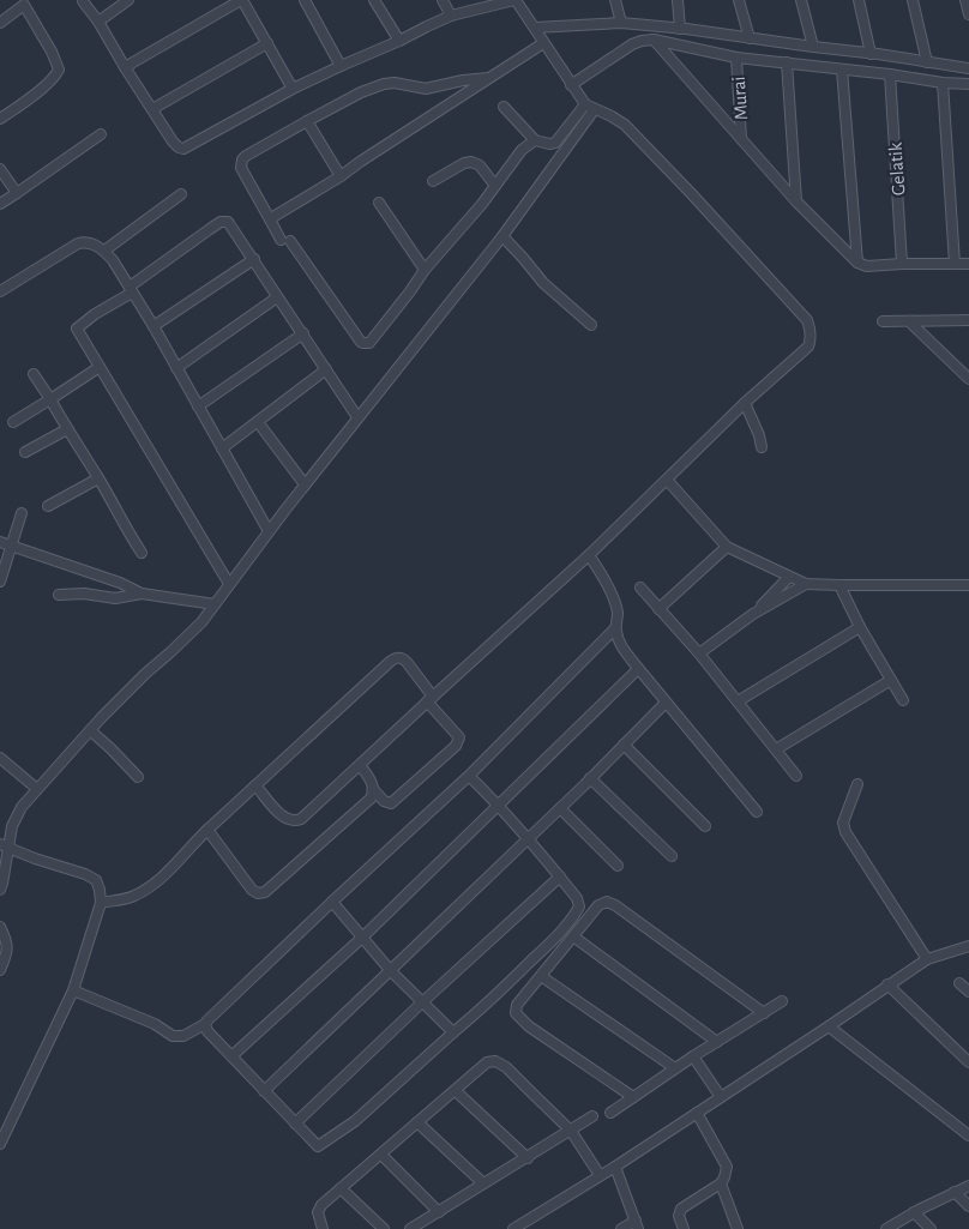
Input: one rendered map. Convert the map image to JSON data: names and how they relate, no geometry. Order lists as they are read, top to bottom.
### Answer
{
  "streets": {
    "street": ["Murai", "Gelatik"]
  }
}
